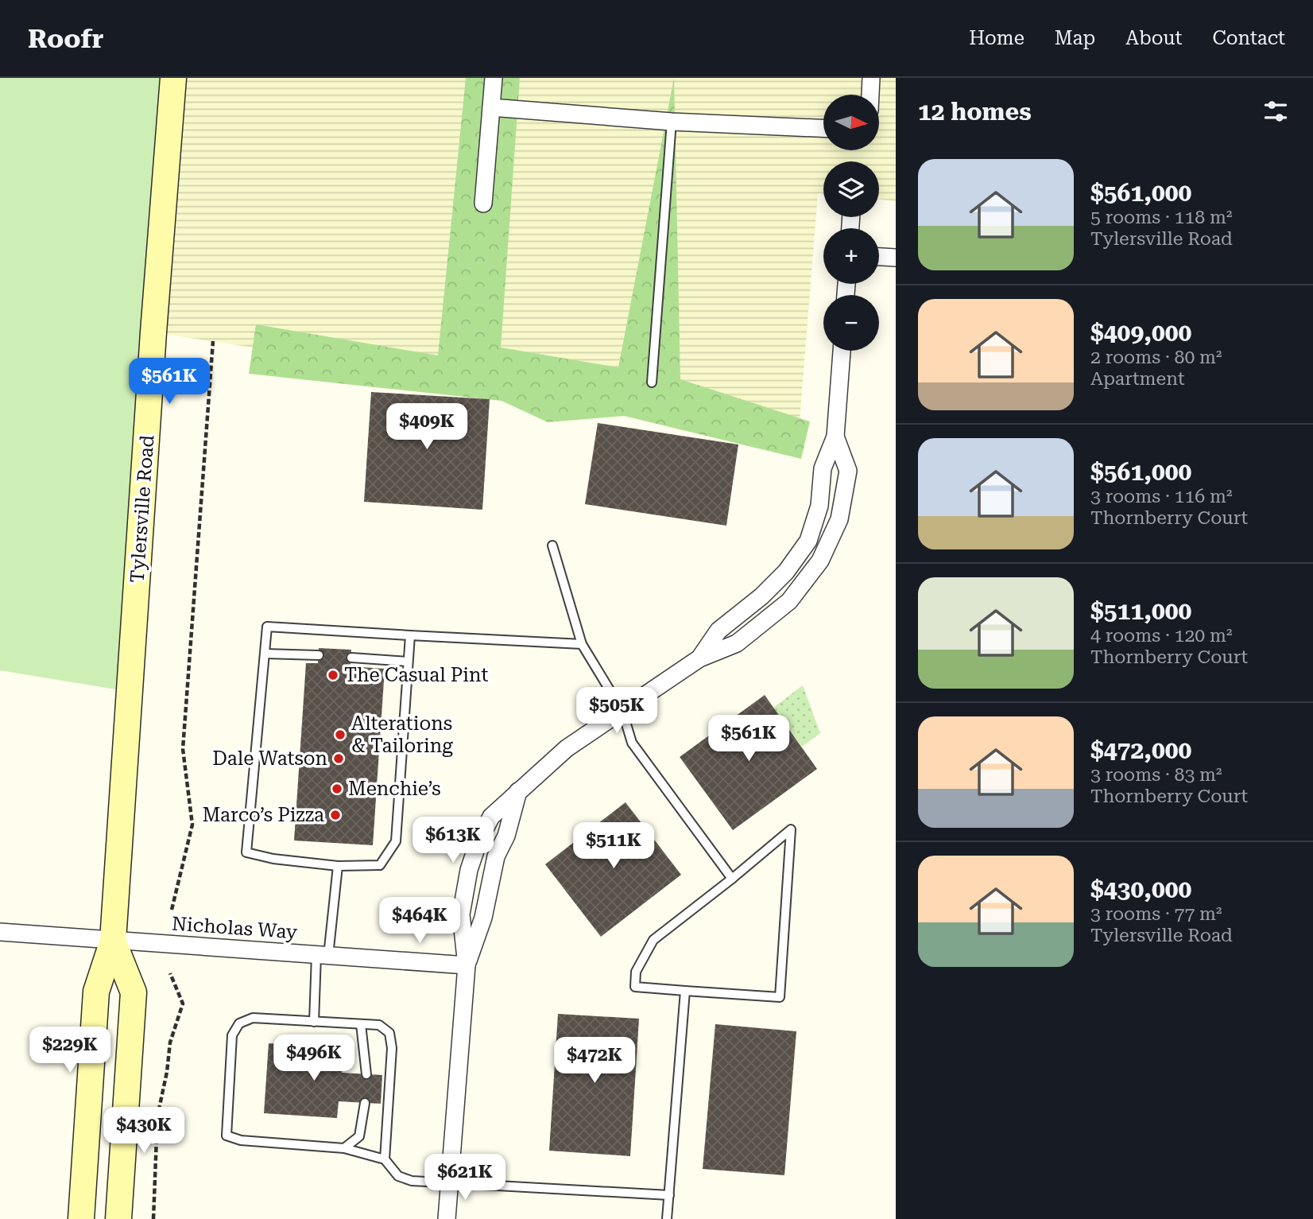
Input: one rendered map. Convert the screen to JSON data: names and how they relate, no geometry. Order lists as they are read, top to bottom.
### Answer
{
  "streets": {
    "main road": ["Tylersville Road"],
    "street": ["Nicholas Way"]
  },
  "crossings": [
    ["Tylersville Road", "Nicholas Way"]
  ],
  "places": [
    "The Casual Pint",
    "Alterations & Tailoring",
    "Dale Watson",
    "Menchie’s",
    "Marco’s Pizza"
  ],
  "north": "right",
  "page": {
    "header": "Roofr",
    "nav": [
      "Home",
      "Map",
      "About",
      "Contact"
    ],
    "heading": "12 homes",
    "map_buttons": ["+", "−"],
    "list": [
      {
        "name": "$561,000",
        "note": "5 rooms · 118 m² · Tylersville Road"
      },
      {
        "name": "$409,000",
        "note": "2 rooms · 80 m² · Apartment"
      },
      {
        "name": "$561,000",
        "note": "3 rooms · 116 m² · Thornberry Court"
      },
      {
        "name": "$511,000",
        "note": "4 rooms · 120 m² · Thornberry Court"
      },
      {
        "name": "$472,000",
        "note": "3 rooms · 83 m² · Thornberry Court"
      },
      {
        "name": "$430,000",
        "note": "3 rooms · 77 m² · Tylersville Road"
      }
    ],
    "price": [
      "$561K",
      "$409K",
      "$505K",
      "$561K",
      "$613K",
      "$511K",
      "$464K",
      "$229K",
      "$496K",
      "$472K",
      "$430K",
      "$621K"
    ]
  }
}
